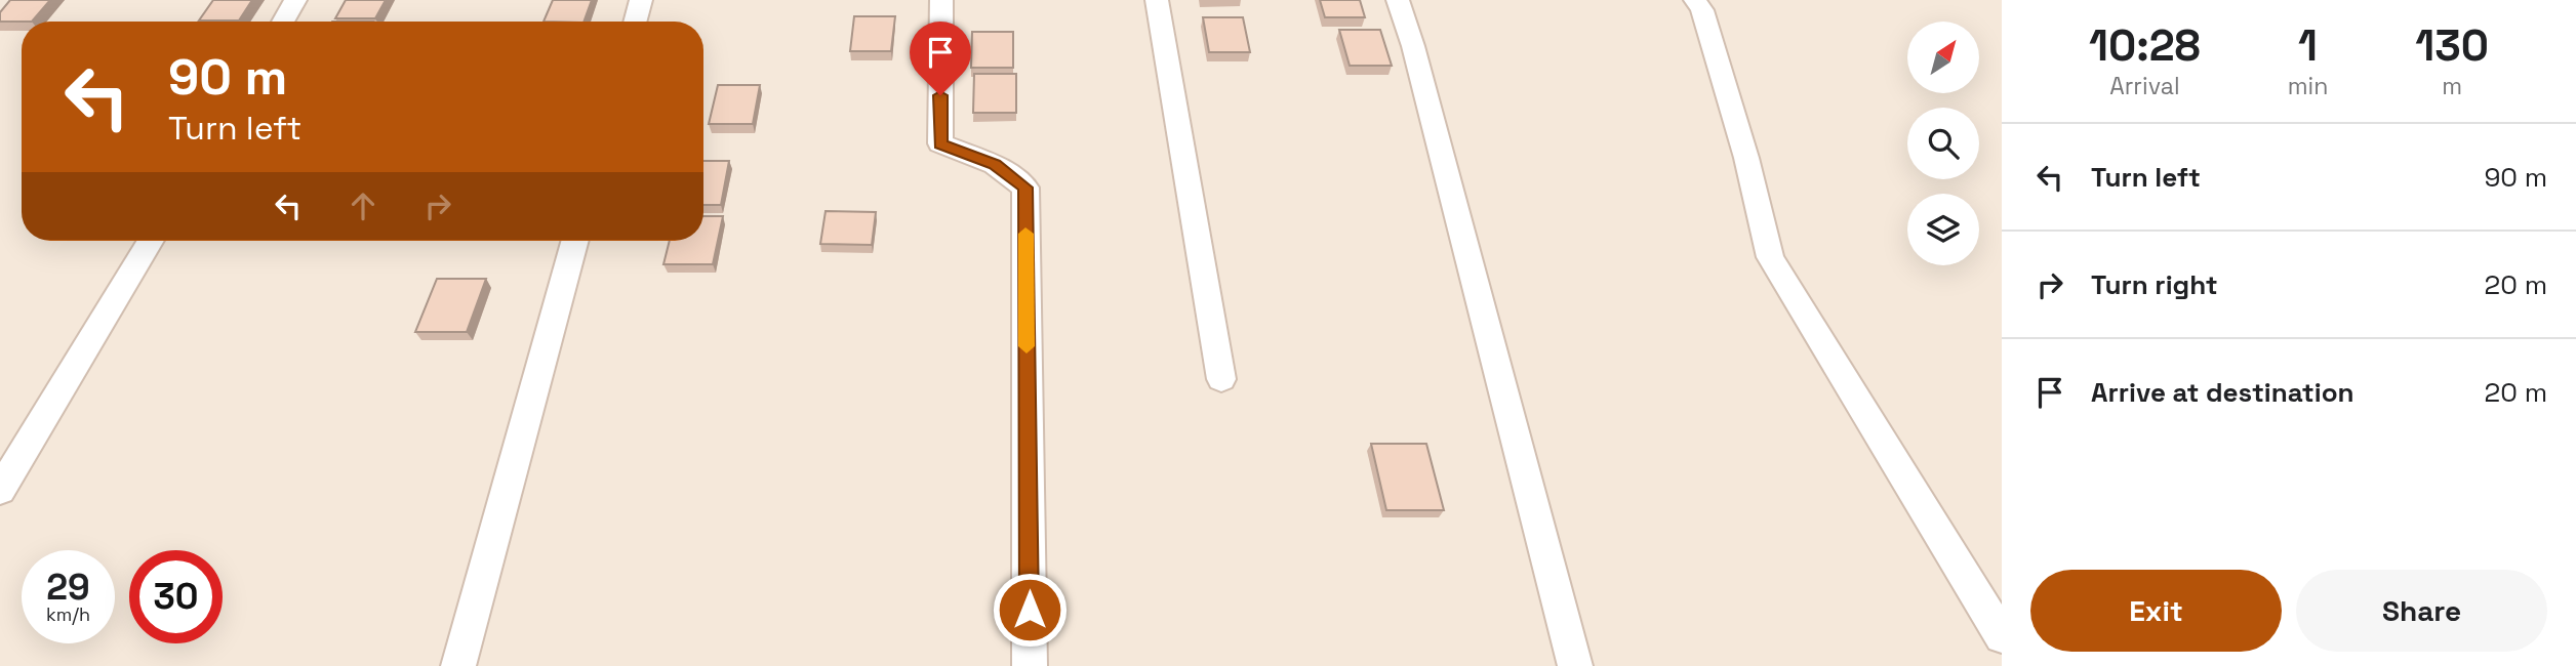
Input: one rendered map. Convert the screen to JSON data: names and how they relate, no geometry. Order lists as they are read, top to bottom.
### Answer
{
  "north": "top right",
  "page": {
    "eta": [
      "10:28",
      "Arrival",
      "1",
      "min",
      "130",
      "m"
    ],
    "turn": ["90 m", "Turn left"],
    "list": [
      {
        "name": "Turn left",
        "value": "90 m"
      },
      {
        "name": "Turn right",
        "value": "20 m"
      },
      {
        "name": "Arrive at destination",
        "value": "20 m"
      }
    ],
    "speed": "29 km/h",
    "limit": "30",
    "buttons": ["Exit", "Share"]
  }
}
